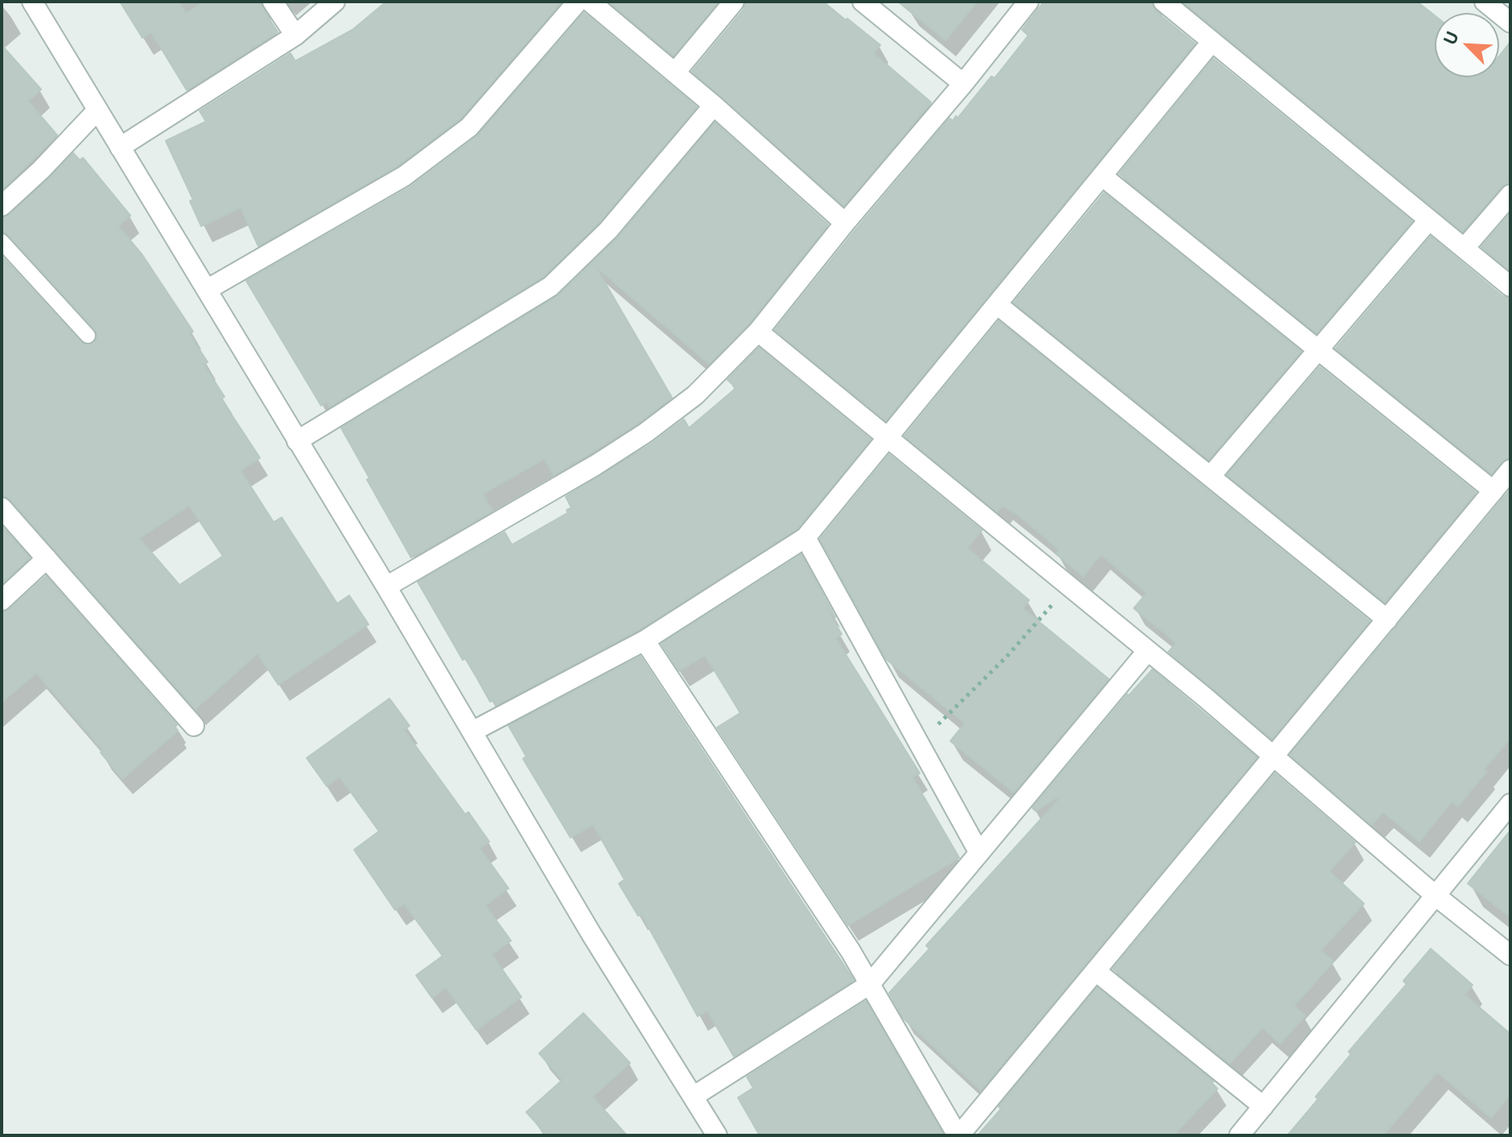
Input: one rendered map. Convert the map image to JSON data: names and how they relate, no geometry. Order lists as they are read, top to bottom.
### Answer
{
  "north": "top left"
}
